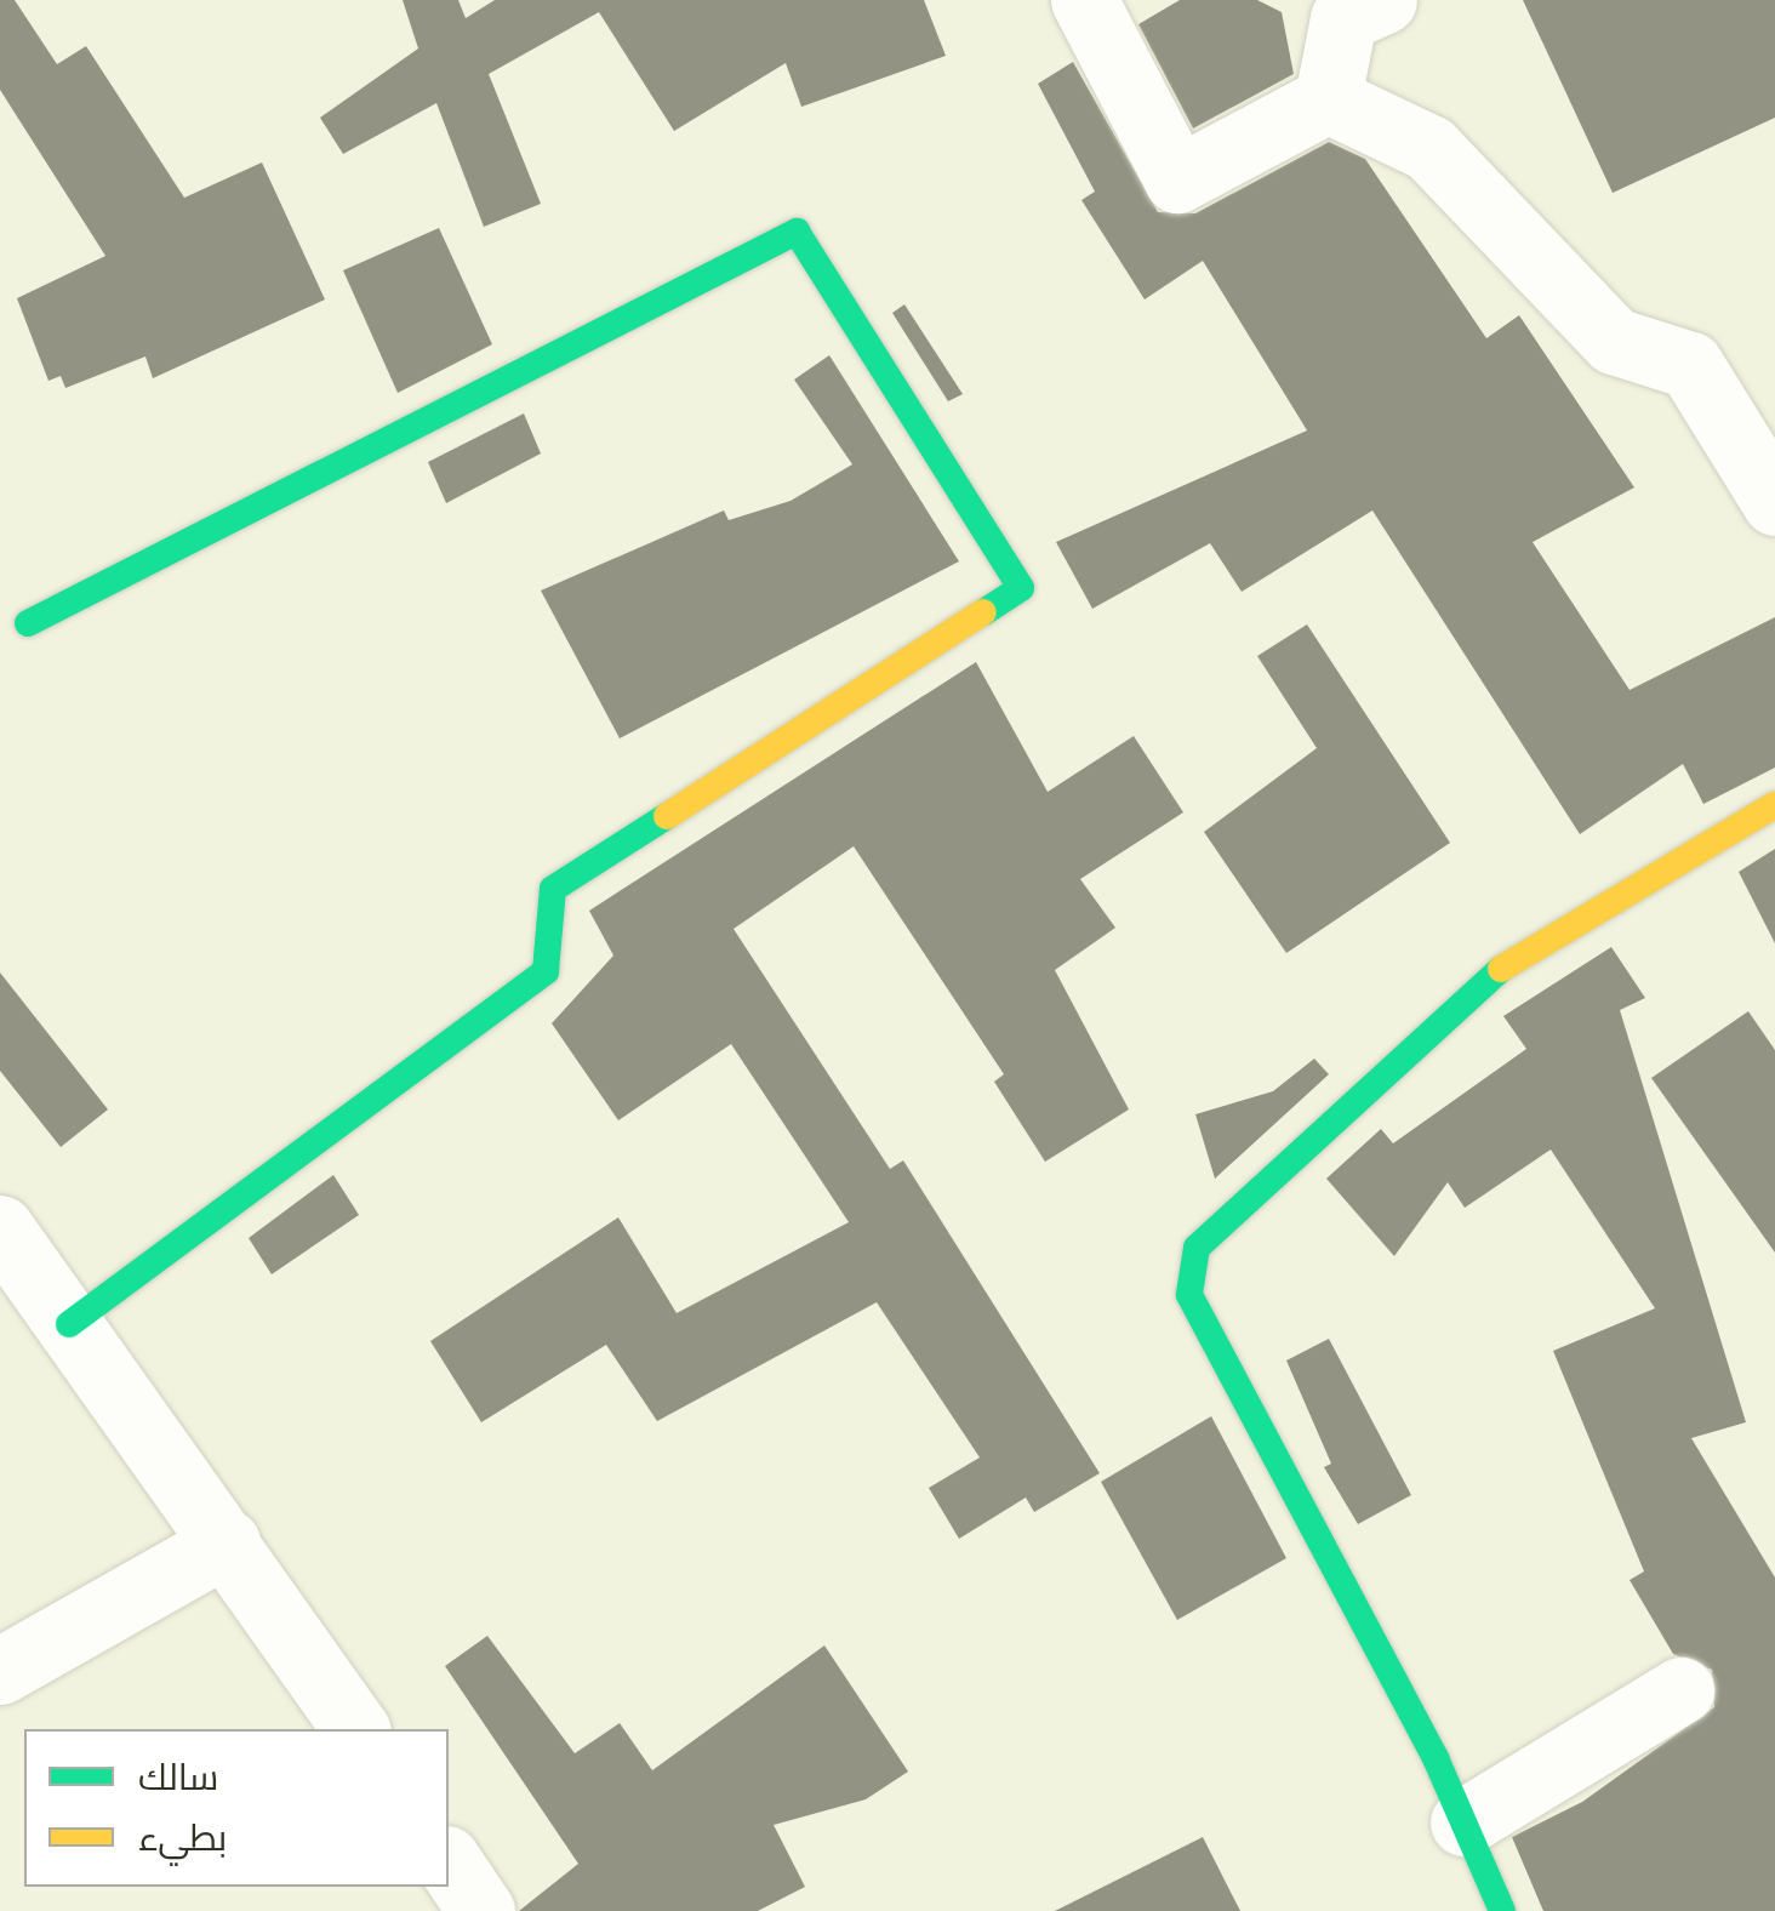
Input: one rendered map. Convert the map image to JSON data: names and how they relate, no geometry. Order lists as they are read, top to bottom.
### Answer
{
  "legend": ["سالك", "بطيء"]
}
